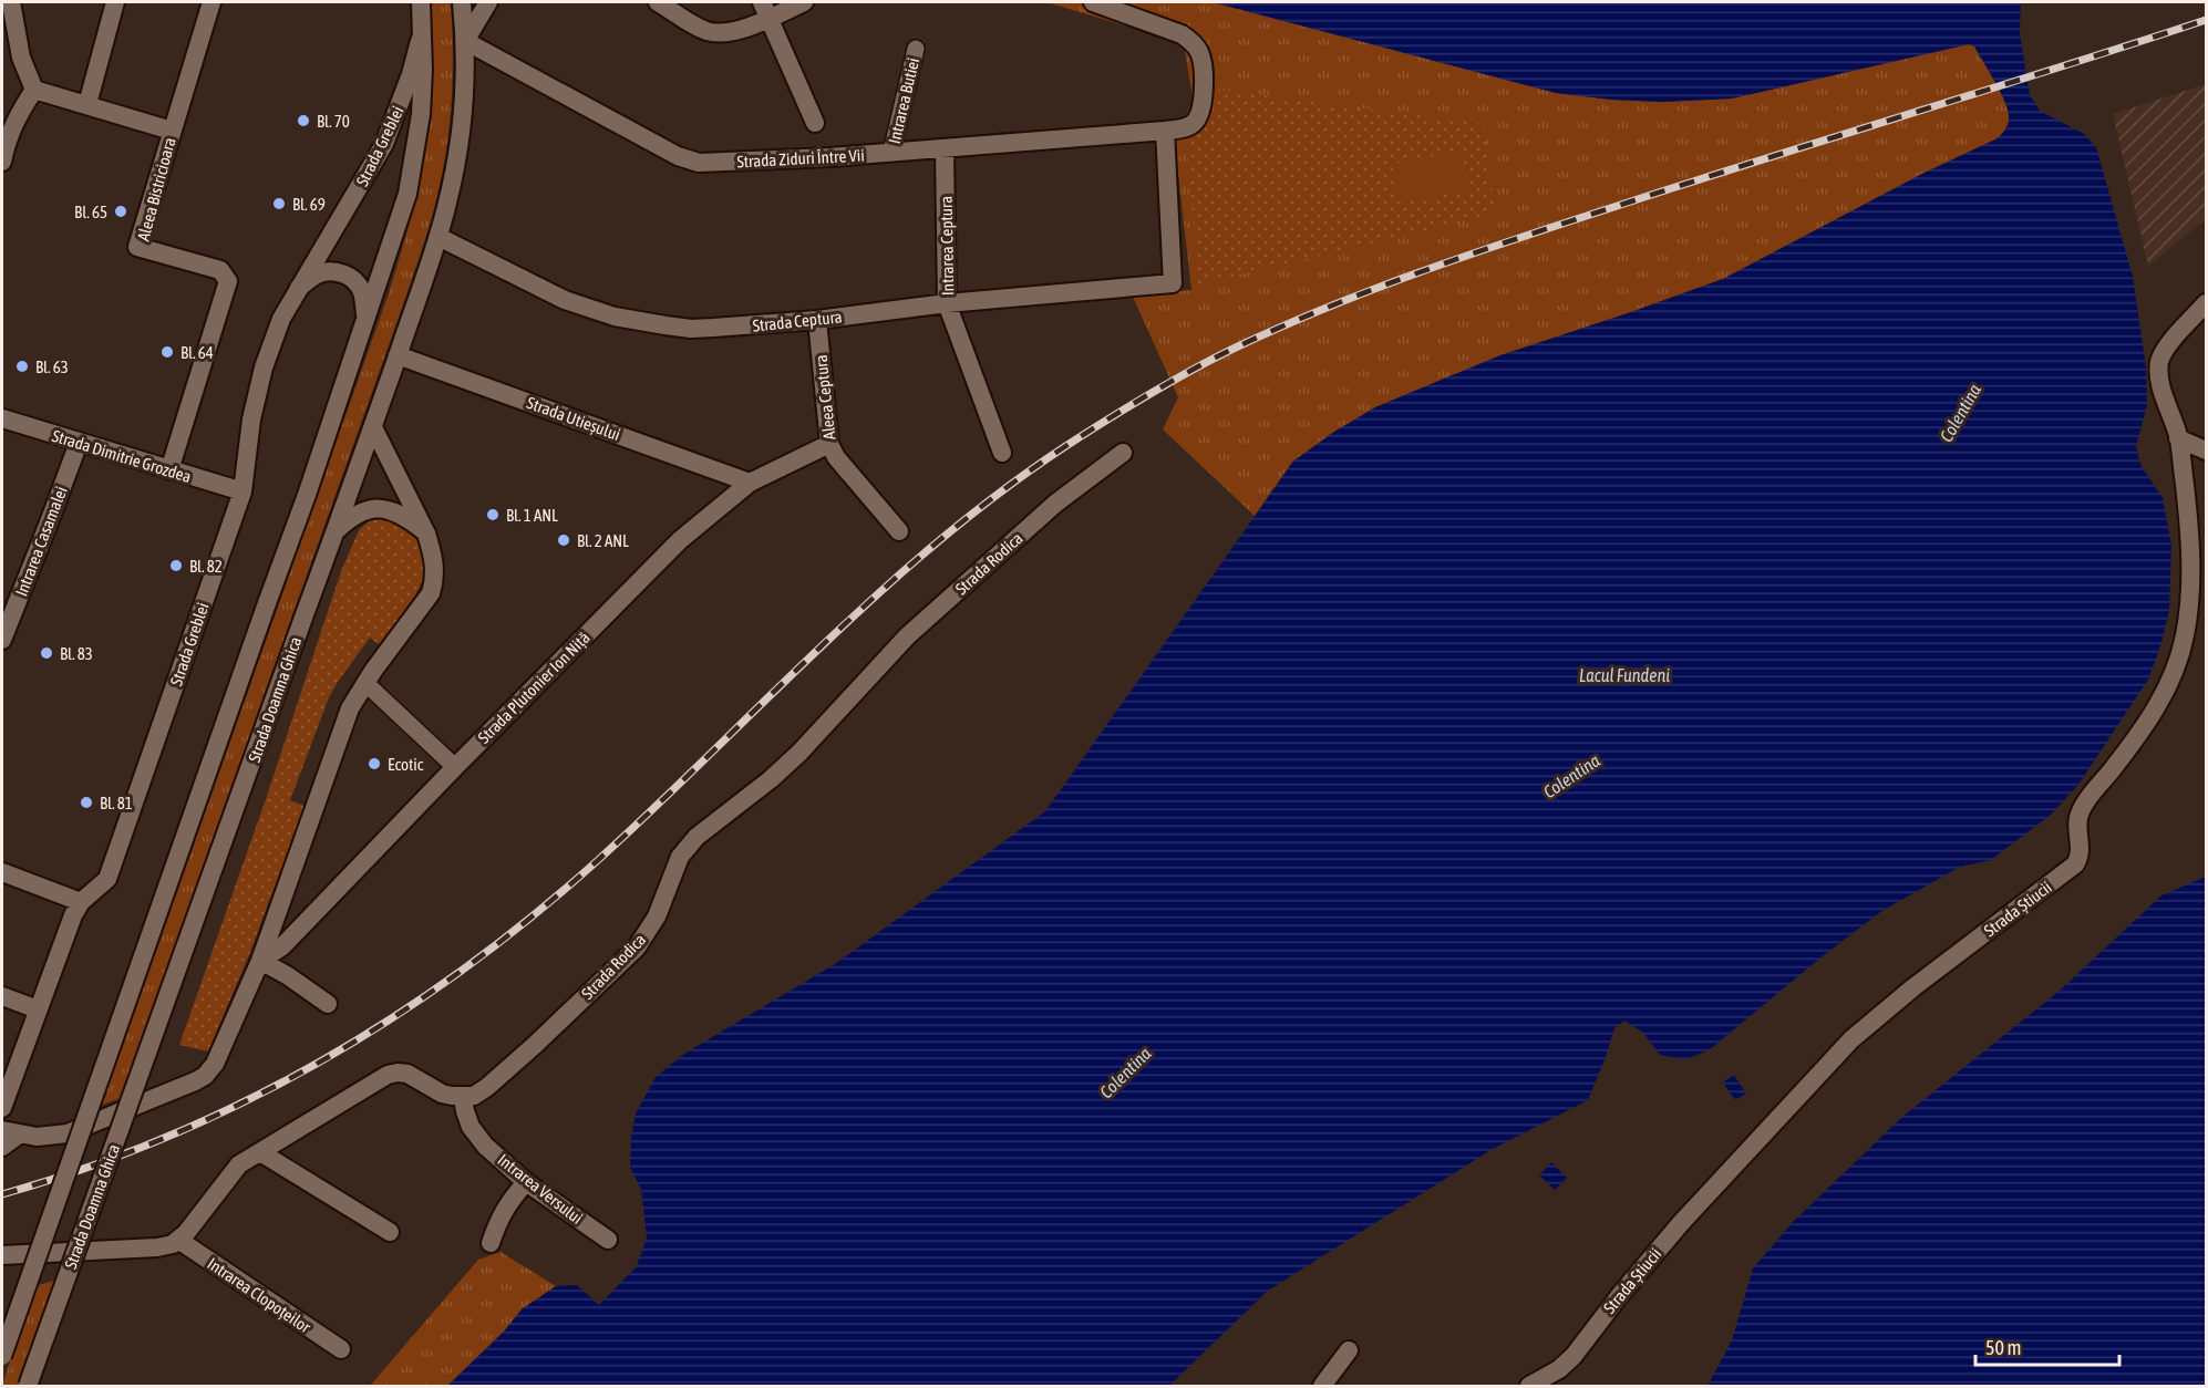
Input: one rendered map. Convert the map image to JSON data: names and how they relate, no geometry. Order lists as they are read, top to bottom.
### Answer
{
  "streets": {
    "street": [
      "Intrarea Butiei",
      "Strada Greblei",
      "Strada Ziduri Între Vii",
      "Aleea Bistricioara",
      "Intrarea Ceptura",
      "Strada Ceptura",
      "Aleea Ceptura",
      "Strada Utieșului",
      "Strada Dimitrie Grozdea",
      "Intrarea Casamalei",
      "Strada Rodica",
      "Strada Plutonier Ion Niță",
      "Strada Doamna Ghica",
      "Strada Știucii",
      "Intrarea Versului",
      "Intrarea Clopoțeilor"
    ]
  },
  "crossings": [
    ["Intrarea Butiei", "Strada Ziduri Între Vii"],
    ["Strada Greblei", "Strada Dimitrie Grozdea"],
    ["Strada Greblei", "Strada Doamna Ghica"],
    ["Strada Ziduri Între Vii", "Intrarea Ceptura"],
    ["Strada Ziduri Între Vii", "Strada Ceptura"],
    ["Strada Ziduri Între Vii", "Strada Doamna Ghica"],
    ["Aleea Bistricioara", "Strada Dimitrie Grozdea"],
    ["Intrarea Ceptura", "Strada Ceptura"],
    ["Strada Ceptura", "Aleea Ceptura"],
    ["Strada Ceptura", "Strada Doamna Ghica"],
    ["Aleea Ceptura", "Strada Plutonier Ion Niță"],
    ["Strada Utieșului", "Strada Plutonier Ion Niță"],
    ["Strada Utieșului", "Strada Doamna Ghica"],
    ["Strada Dimitrie Grozdea", "Intrarea Casamalei"],
    ["Strada Rodica", "Intrarea Versului"]
  ],
  "water": ["Colentina", "Lacul Fundeni"],
  "places": [
    "Bl. 70",
    "Bl. 69",
    "Bl. 65",
    "Bl. 64",
    "Bl. 63",
    "Bl. 1 ANL",
    "Bl. 2 ANL",
    "Bl. 82",
    "Bl. 83",
    "Ecotic",
    "Bl. 81"
  ],
  "scale_bar": "50 m"
}
